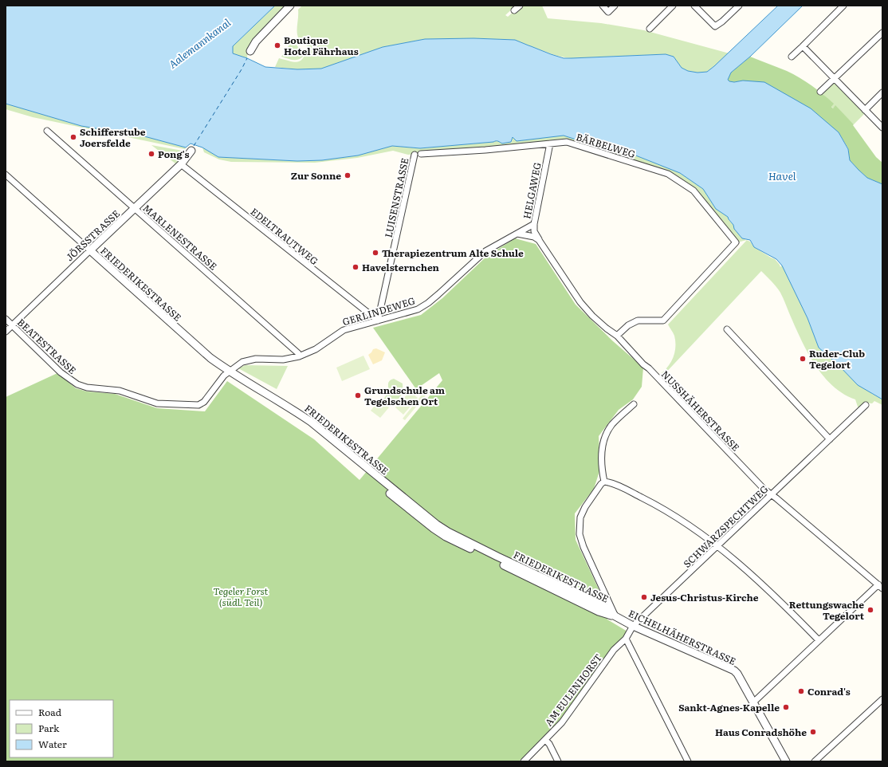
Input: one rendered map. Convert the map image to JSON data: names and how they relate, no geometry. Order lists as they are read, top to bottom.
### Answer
{
  "streets": {
    "street": [
      "BÄRBELWEG",
      "HELGAWEG",
      "LUISENSTRASSE",
      "JÖRSSTRASSE",
      "EDELTRAUTWEG",
      "MARLENESTRASSE",
      "FRIEDERIKESTRASSE",
      "GERLINDEWEG",
      "BEATESTRASSE",
      "NUSSHÄHERSTRASSE",
      "SCHWARZSPECHTWEG",
      "EICHELHÄHERSTRASSE",
      "AM EULENHORST"
    ]
  },
  "crossings": [
    ["BÄRBELWEG", "HELGAWEG"],
    ["BÄRBELWEG", "NUSSHÄHERSTRASSE"],
    ["HELGAWEG", "GERLINDEWEG"],
    ["HELGAWEG", "NUSSHÄHERSTRASSE"],
    ["LUISENSTRASSE", "EDELTRAUTWEG"],
    ["LUISENSTRASSE", "GERLINDEWEG"],
    ["JÖRSSTRASSE", "EDELTRAUTWEG"],
    ["JÖRSSTRASSE", "MARLENESTRASSE"],
    ["JÖRSSTRASSE", "FRIEDERIKESTRASSE"],
    ["JÖRSSTRASSE", "BEATESTRASSE"],
    ["EDELTRAUTWEG", "GERLINDEWEG"],
    ["MARLENESTRASSE", "GERLINDEWEG"],
    ["FRIEDERIKESTRASSE", "GERLINDEWEG"],
    ["FRIEDERIKESTRASSE", "EICHELHÄHERSTRASSE"],
    ["GERLINDEWEG", "BEATESTRASSE"],
    ["NUSSHÄHERSTRASSE", "SCHWARZSPECHTWEG"],
    ["SCHWARZSPECHTWEG", "EICHELHÄHERSTRASSE"],
    ["SCHWARZSPECHTWEG", "AM EULENHORST"],
    ["EICHELHÄHERSTRASSE", "AM EULENHORST"]
  ],
  "water": ["Aalemannkanal", "Havel"],
  "parks": ["Tegeler Forst (südl. Teil)"],
  "places": [
    "Boutique Hotel Fährhaus",
    "Schifferstube Joersfelde",
    "Pong's",
    "Zur Sonne",
    "Therapiezentrum Alte Schule",
    "Havelsternchen",
    "Ruder-Club Tegelort",
    "Grundschule am Tegelschen Ort",
    "Jesus-Christus-Kirche",
    "Rettungswache Tegelort",
    "Conrad's",
    "Sankt-Agnes-Kapelle",
    "Haus Conradshöhe"
  ],
  "legend": ["Road", "Park", "Water"]
}
